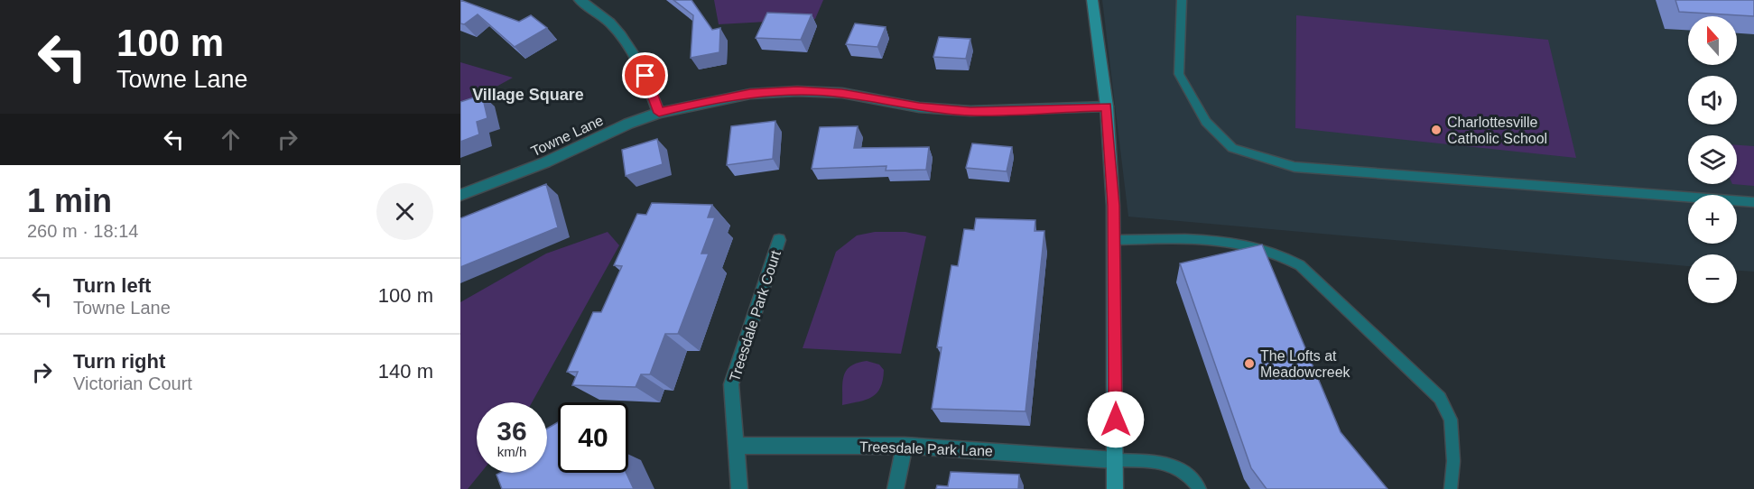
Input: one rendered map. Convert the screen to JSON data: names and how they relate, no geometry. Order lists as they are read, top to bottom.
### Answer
{
  "streets": {
    "street": ["Towne Lane", "Treesdale Park Court", "Treesdale Park Lane"]
  },
  "crossings": [
    ["Treesdale Park Court", "Treesdale Park Lane"]
  ],
  "districts": ["Village Square"],
  "places": ["Charlottesville Catholic School", "The Lofts at Meadowcreek"],
  "north": "top",
  "page": {
    "turn": ["100 m", "Towne Lane"],
    "map_buttons": ["+", "−"],
    "heading": ["1 min", "260 m · 18:14"],
    "list": [
      {
        "name": "Turn left",
        "note": "Towne Lane",
        "value": "100 m"
      },
      {
        "name": "Turn right",
        "note": "Victorian Court",
        "value": "140 m"
      }
    ],
    "speed": "36 km/h",
    "limit": "40"
  }
}
